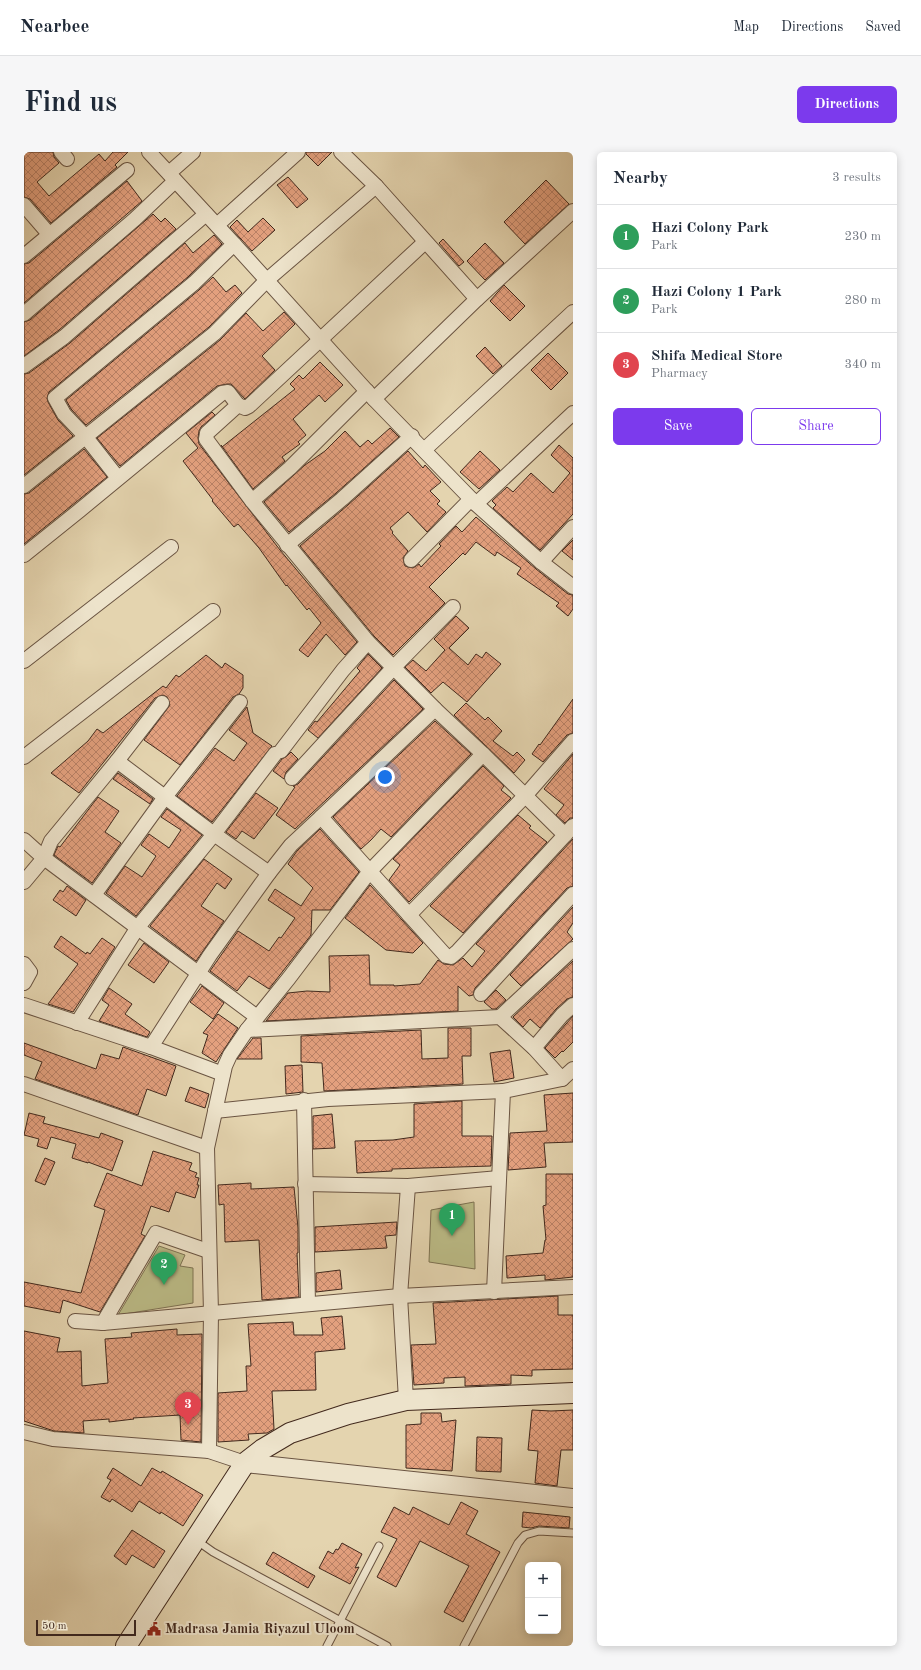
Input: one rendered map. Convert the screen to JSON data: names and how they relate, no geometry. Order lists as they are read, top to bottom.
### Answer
{
  "places": {
    "public building": ["Madrasa Jamia Riyazul Uloom"]
  },
  "scale_bar": "50 m",
  "page": {
    "header": "Nearbee",
    "nav": ["Map", "Directions", "Saved"],
    "buttons": [
      "Directions",
      ["Save", "Share"]
    ],
    "title": "Find us",
    "heading": ["Nearby", "3 results"],
    "list": [
      {
        "mark": "1",
        "name": "Hazi Colony Park",
        "note": "Park",
        "value": "230 m"
      },
      {
        "mark": "2",
        "name": "Hazi Colony 1 Park",
        "note": "Park",
        "value": "280 m"
      },
      {
        "mark": "3",
        "name": "Shifa Medical Store",
        "note": "Pharmacy",
        "value": "340 m"
      }
    ],
    "pins": ["1", "2", "3"],
    "map_buttons": ["+", "−"],
    "scale": "50 m"
  }
}
